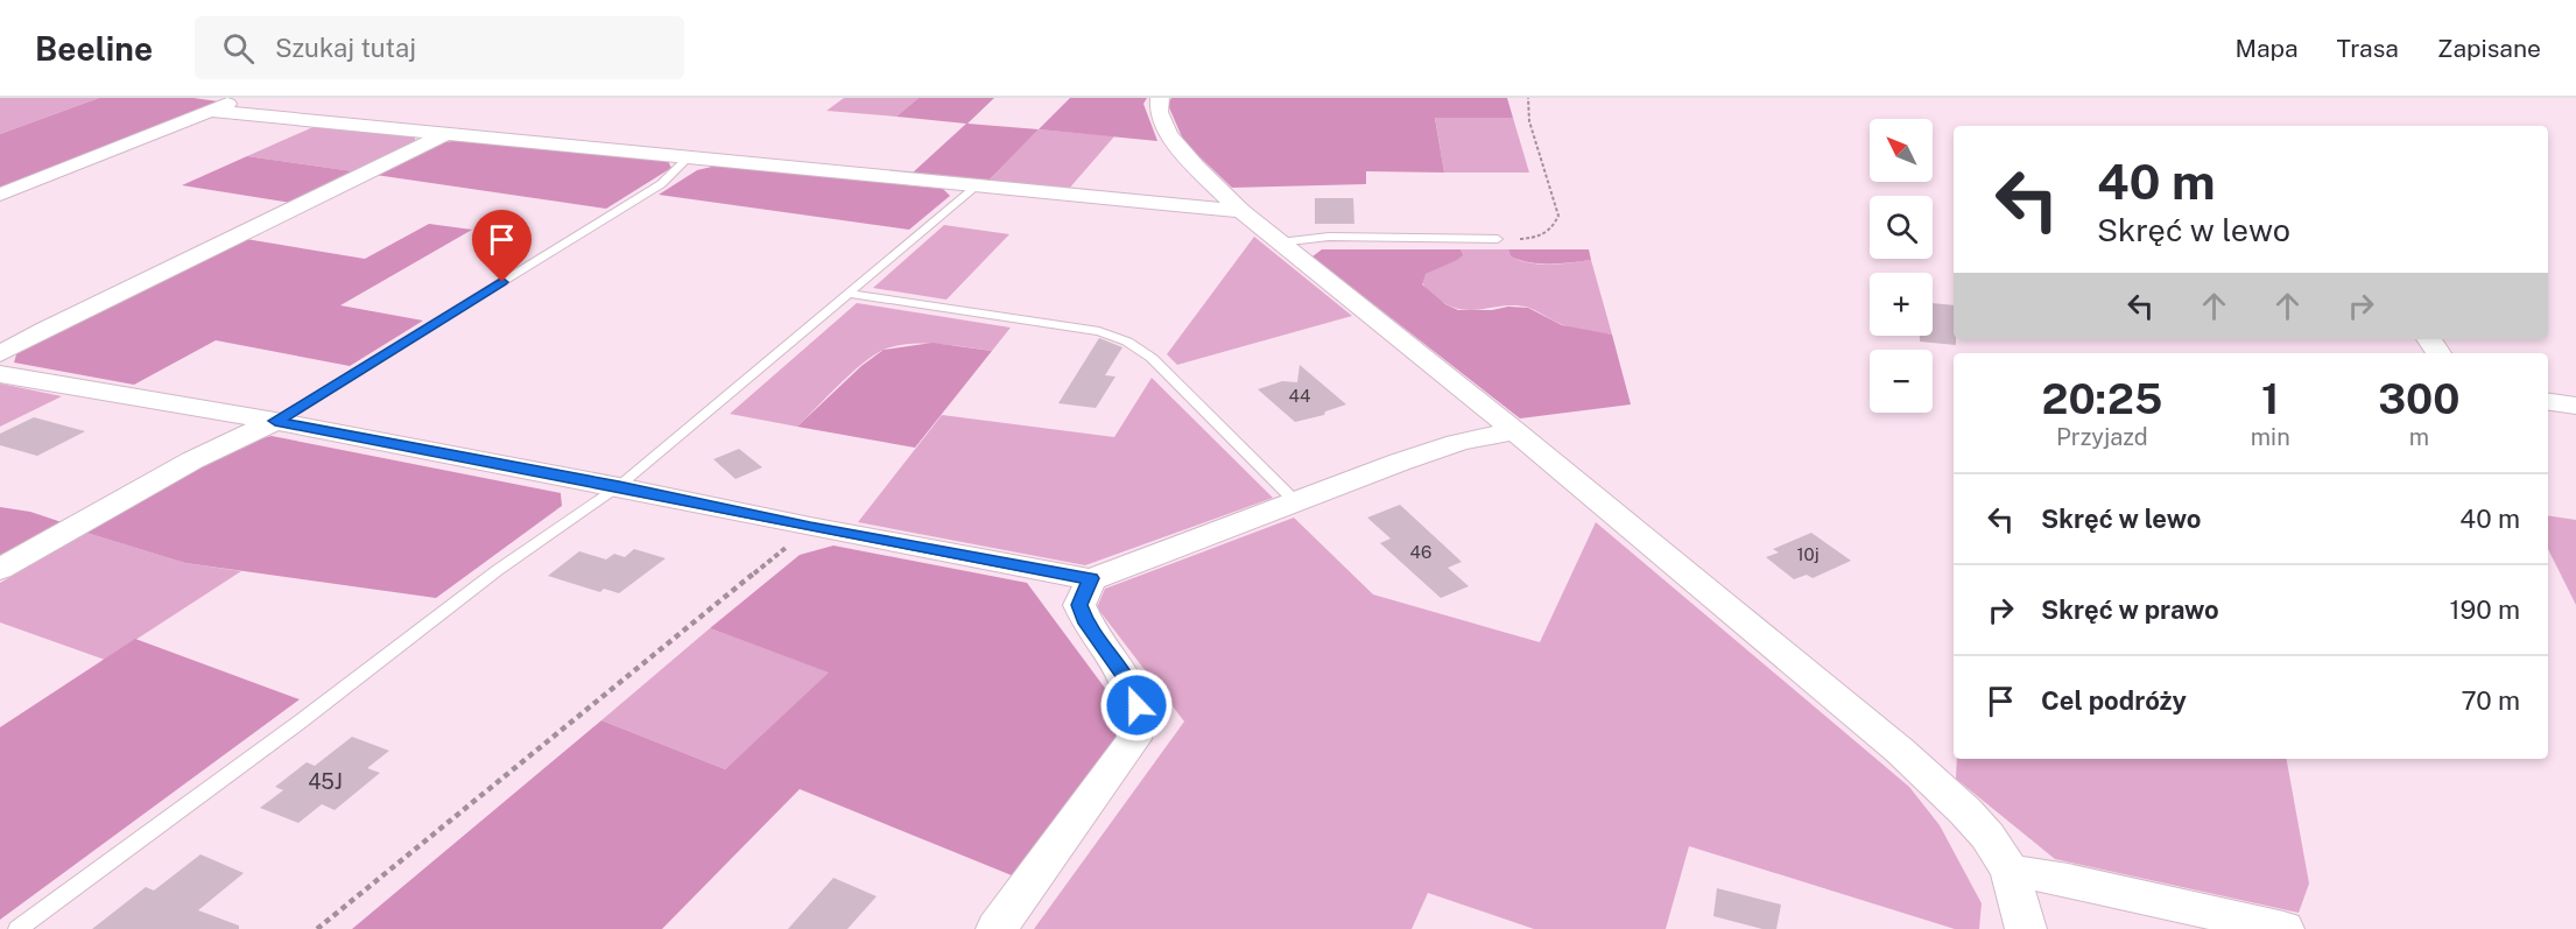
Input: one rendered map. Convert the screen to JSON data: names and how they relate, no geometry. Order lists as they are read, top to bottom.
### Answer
{
  "house_numbers": [
    "44",
    "46",
    "10j",
    "45J"
  ],
  "north": "top left",
  "page": {
    "header": "Beeline",
    "search": "Szukaj tutaj",
    "nav": ["Mapa", "Trasa", "Zapisane"],
    "map_buttons": ["+", "−"],
    "turn": ["40 m", "Skręć w lewo"],
    "eta": [
      "20:25",
      "Przyjazd",
      "1",
      "min",
      "300",
      "m"
    ],
    "list": [
      {
        "name": "Skręć w lewo",
        "value": "40 m"
      },
      {
        "name": "Skręć w prawo",
        "value": "190 m"
      },
      {
        "name": "Cel podróży",
        "value": "70 m"
      }
    ]
  }
}
